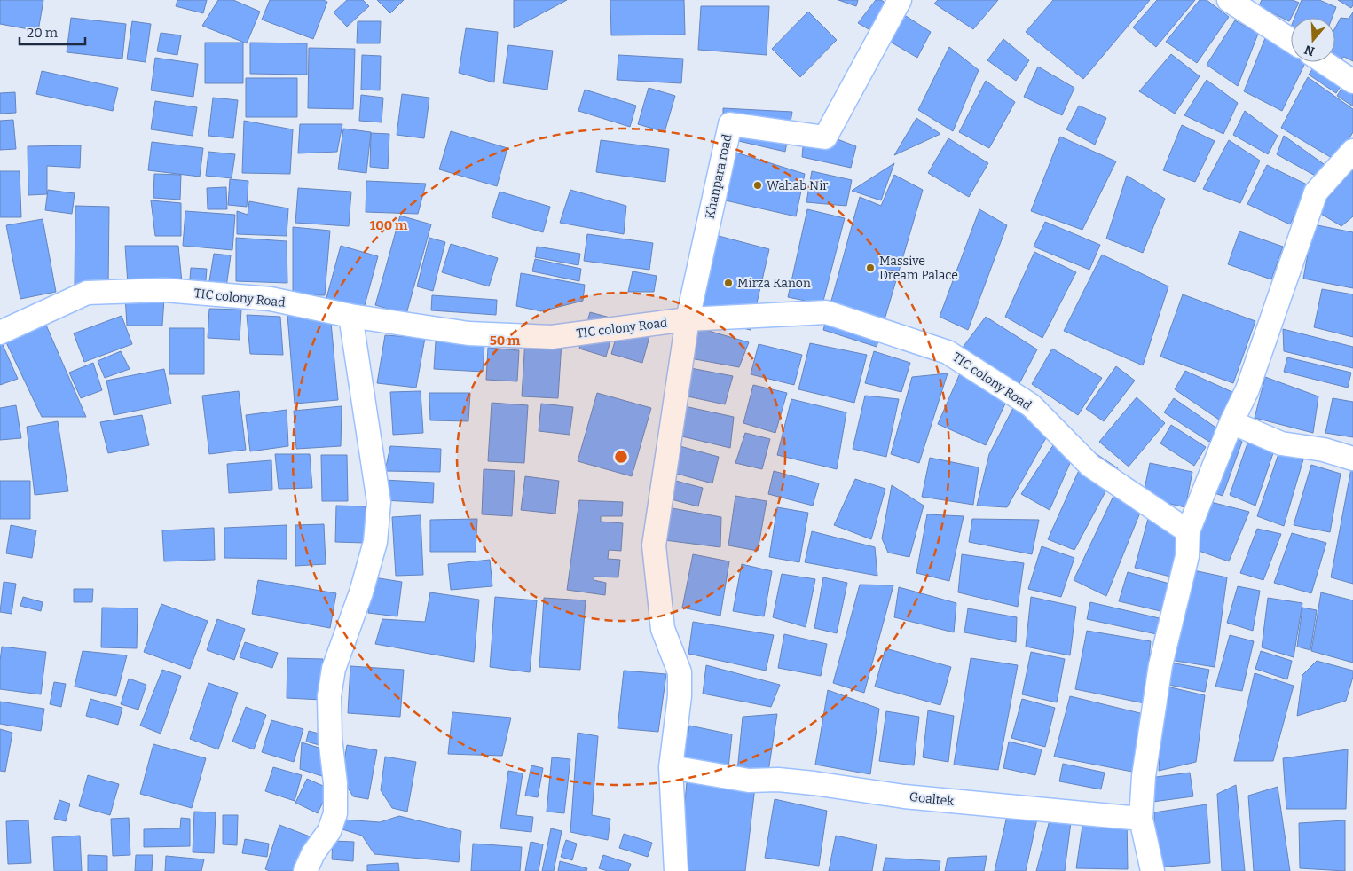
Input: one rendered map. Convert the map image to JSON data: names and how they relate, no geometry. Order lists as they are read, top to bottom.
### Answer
{
  "streets": {
    "street": ["Khanpara road", "TIC colony Road", "Goaltek"]
  },
  "crossings": [
    ["Khanpara road", "TIC colony Road"]
  ],
  "places": ["Wahab Nir", "Massive Dream Palace", "Mirza Kanon"],
  "scale_bar": "20 m",
  "north": "bottom",
  "rings": ["100 m", "50 m"]
}
